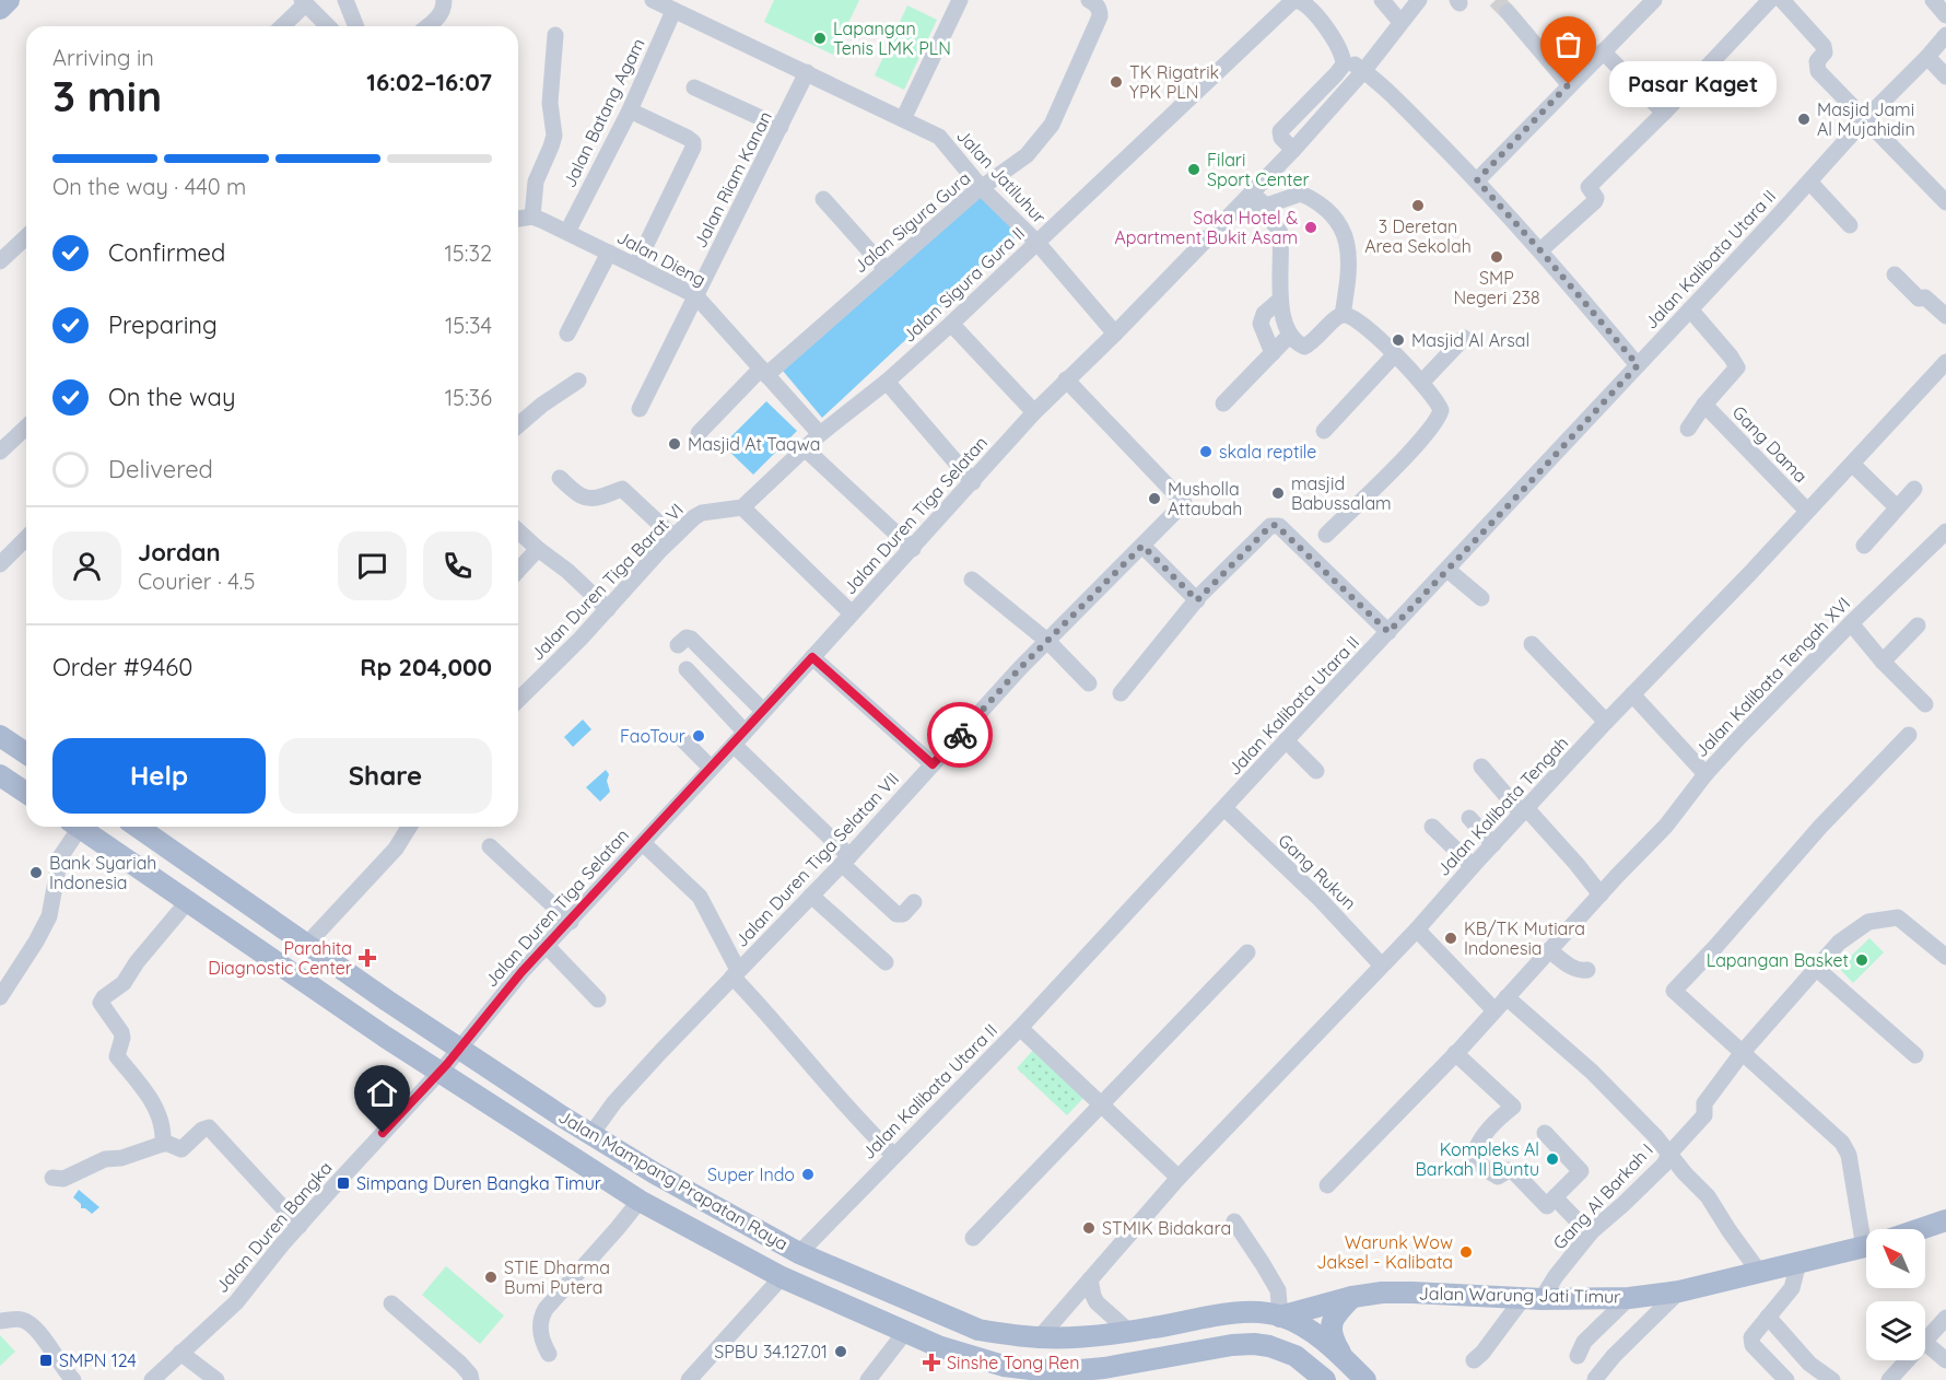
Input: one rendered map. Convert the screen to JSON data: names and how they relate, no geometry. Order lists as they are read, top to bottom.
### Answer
{
  "streets": {
    "main road": ["Jalan Mampang Prapatan Raya", "Jalan Warung Jati Timur"],
    "street": [
      "Jalan Batang Agam",
      "Jalan Jatiluhur",
      "Jalan Riam Kanan",
      "Jalan Sigura Gura",
      "Jalan Dieng",
      "Jalan Kalibata Utara II",
      "Jalan Sigura Gura II",
      "Gang Dama",
      "Jalan Duren Tiga Selatan",
      "Jalan Duren Tiga Barat VI",
      "Jalan Kalibata Tengah XVI",
      "Jalan Kalibata Tengah",
      "Jalan Duren Tiga Selatan VII",
      "Gang Rukun",
      "Gang Al Barkah I",
      "Jalan Duren Bangka"
    ]
  },
  "crossings": [
    ["Jalan Batang Agam", "Jalan Jatiluhur"],
    ["Jalan Batang Agam", "Jalan Dieng"],
    ["Jalan Jatiluhur", "Jalan Riam Kanan"],
    ["Jalan Jatiluhur", "Jalan Sigura Gura"],
    ["Jalan Jatiluhur", "Jalan Sigura Gura II"],
    ["Jalan Jatiluhur", "Jalan Duren Tiga Selatan"],
    ["Jalan Riam Kanan", "Jalan Dieng"],
    ["Jalan Sigura Gura", "Jalan Dieng"],
    ["Jalan Dieng", "Jalan Sigura Gura II"],
    ["Jalan Kalibata Utara II", "Jalan Sigura Gura II"],
    ["Jalan Kalibata Utara II", "Gang Rukun"],
    ["Jalan Kalibata Utara II", "Jalan Mampang Prapatan Raya"],
    ["Jalan Sigura Gura II", "Jalan Duren Tiga Selatan"],
    ["Jalan Sigura Gura II", "Jalan Duren Tiga Barat VI"],
    ["Gang Dama", "Jalan Kalibata Tengah"],
    ["Jalan Duren Tiga Selatan", "Jalan Duren Tiga Selatan VII"],
    ["Jalan Duren Tiga Selatan", "Jalan Mampang Prapatan Raya"],
    ["Jalan Duren Tiga Selatan", "Jalan Duren Bangka"],
    ["Jalan Kalibata Tengah XVI", "Jalan Kalibata Tengah"],
    ["Jalan Kalibata Tengah", "Gang Rukun"],
    ["Jalan Kalibata Tengah", "Jalan Mampang Prapatan Raya"],
    ["Jalan Duren Tiga Selatan VII", "Jalan Mampang Prapatan Raya"],
    ["Jalan Mampang Prapatan Raya", "Jalan Duren Bangka"],
    ["Jalan Mampang Prapatan Raya", "Jalan Warung Jati Timur"],
    ["Gang Al Barkah I", "Jalan Warung Jati Timur"]
  ],
  "places": {
    "other": [
      "Lapangan Tenis LMK PLN",
      "TK Rigatrik YPK PLN",
      "Pasar Kaget",
      "Masjid Jami Al Mujahidin",
      "Filari Sport Center",
      "3 Deretan Area Sekolah",
      "Saka Hotel & Apartment Bukit Asam",
      "SMP Negeri 238",
      "Masjid Al Arsal",
      "Masjid At Taqwa",
      "skala reptile",
      "masjid Babussalam",
      "Musholla Attaubah",
      "FaoTour",
      "Bank Syariah Indonesia",
      "KB/TK Mutiara Indonesia",
      "Lapangan Basket",
      "Kompleks Al Barkah II Buntu",
      "Super Indo",
      "STMIK Bidakara",
      "Warunk Wow Jaksel - Kalibata",
      "STIE Dharma Bumi Putera",
      "SPBU 34.127.01"
    ],
    "health": ["Parahita Diagnostic Center", "Sinshe Tong Ren"],
    "transit": ["Simpang Duren Bangka Timur", "SMPN 124"]
  },
  "north": "top left",
  "page": {
    "heading": ["3 min", "Arriving in", "16:02–16:07"],
    "panel": [
      "Jordan",
      "Courier · 4.5",
      "Order #9460",
      "Rp 204,000"
    ],
    "bubble": "Pasar Kaget",
    "bar": "On the way · 440 m",
    "list": [
      ["Confirmed", "15:32"],
      ["Preparing", "15:34"],
      ["On the way", "15:36"],
      "Delivered"
    ],
    "buttons": ["Help", "Share"]
  }
}
